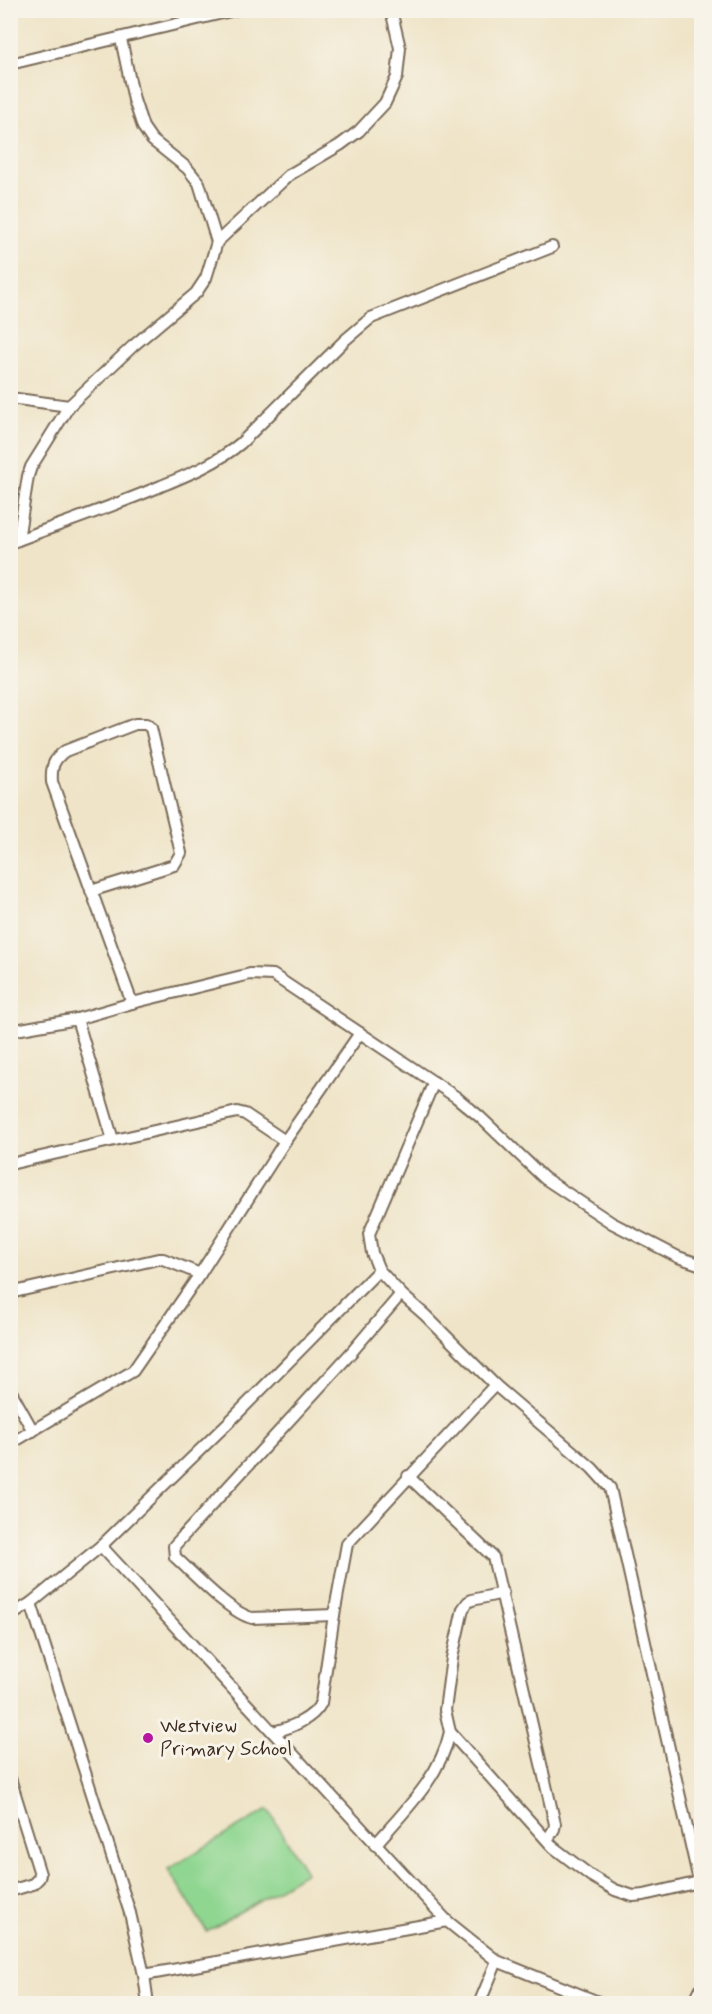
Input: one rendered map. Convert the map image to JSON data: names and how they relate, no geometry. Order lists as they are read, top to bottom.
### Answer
{
  "places": ["Westview Primary School"]
}
